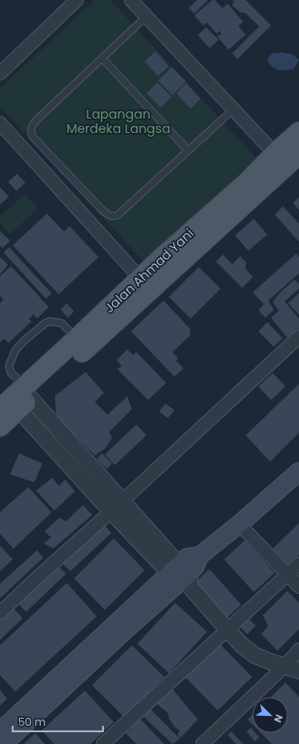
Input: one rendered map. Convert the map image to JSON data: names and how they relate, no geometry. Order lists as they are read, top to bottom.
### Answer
{
  "streets": {
    "main road": ["Jalan Ahmad Yani"]
  },
  "parks": ["Lapangan Merdeka Langsa"],
  "scale_bar": "50 m",
  "north": "bottom right"
}
